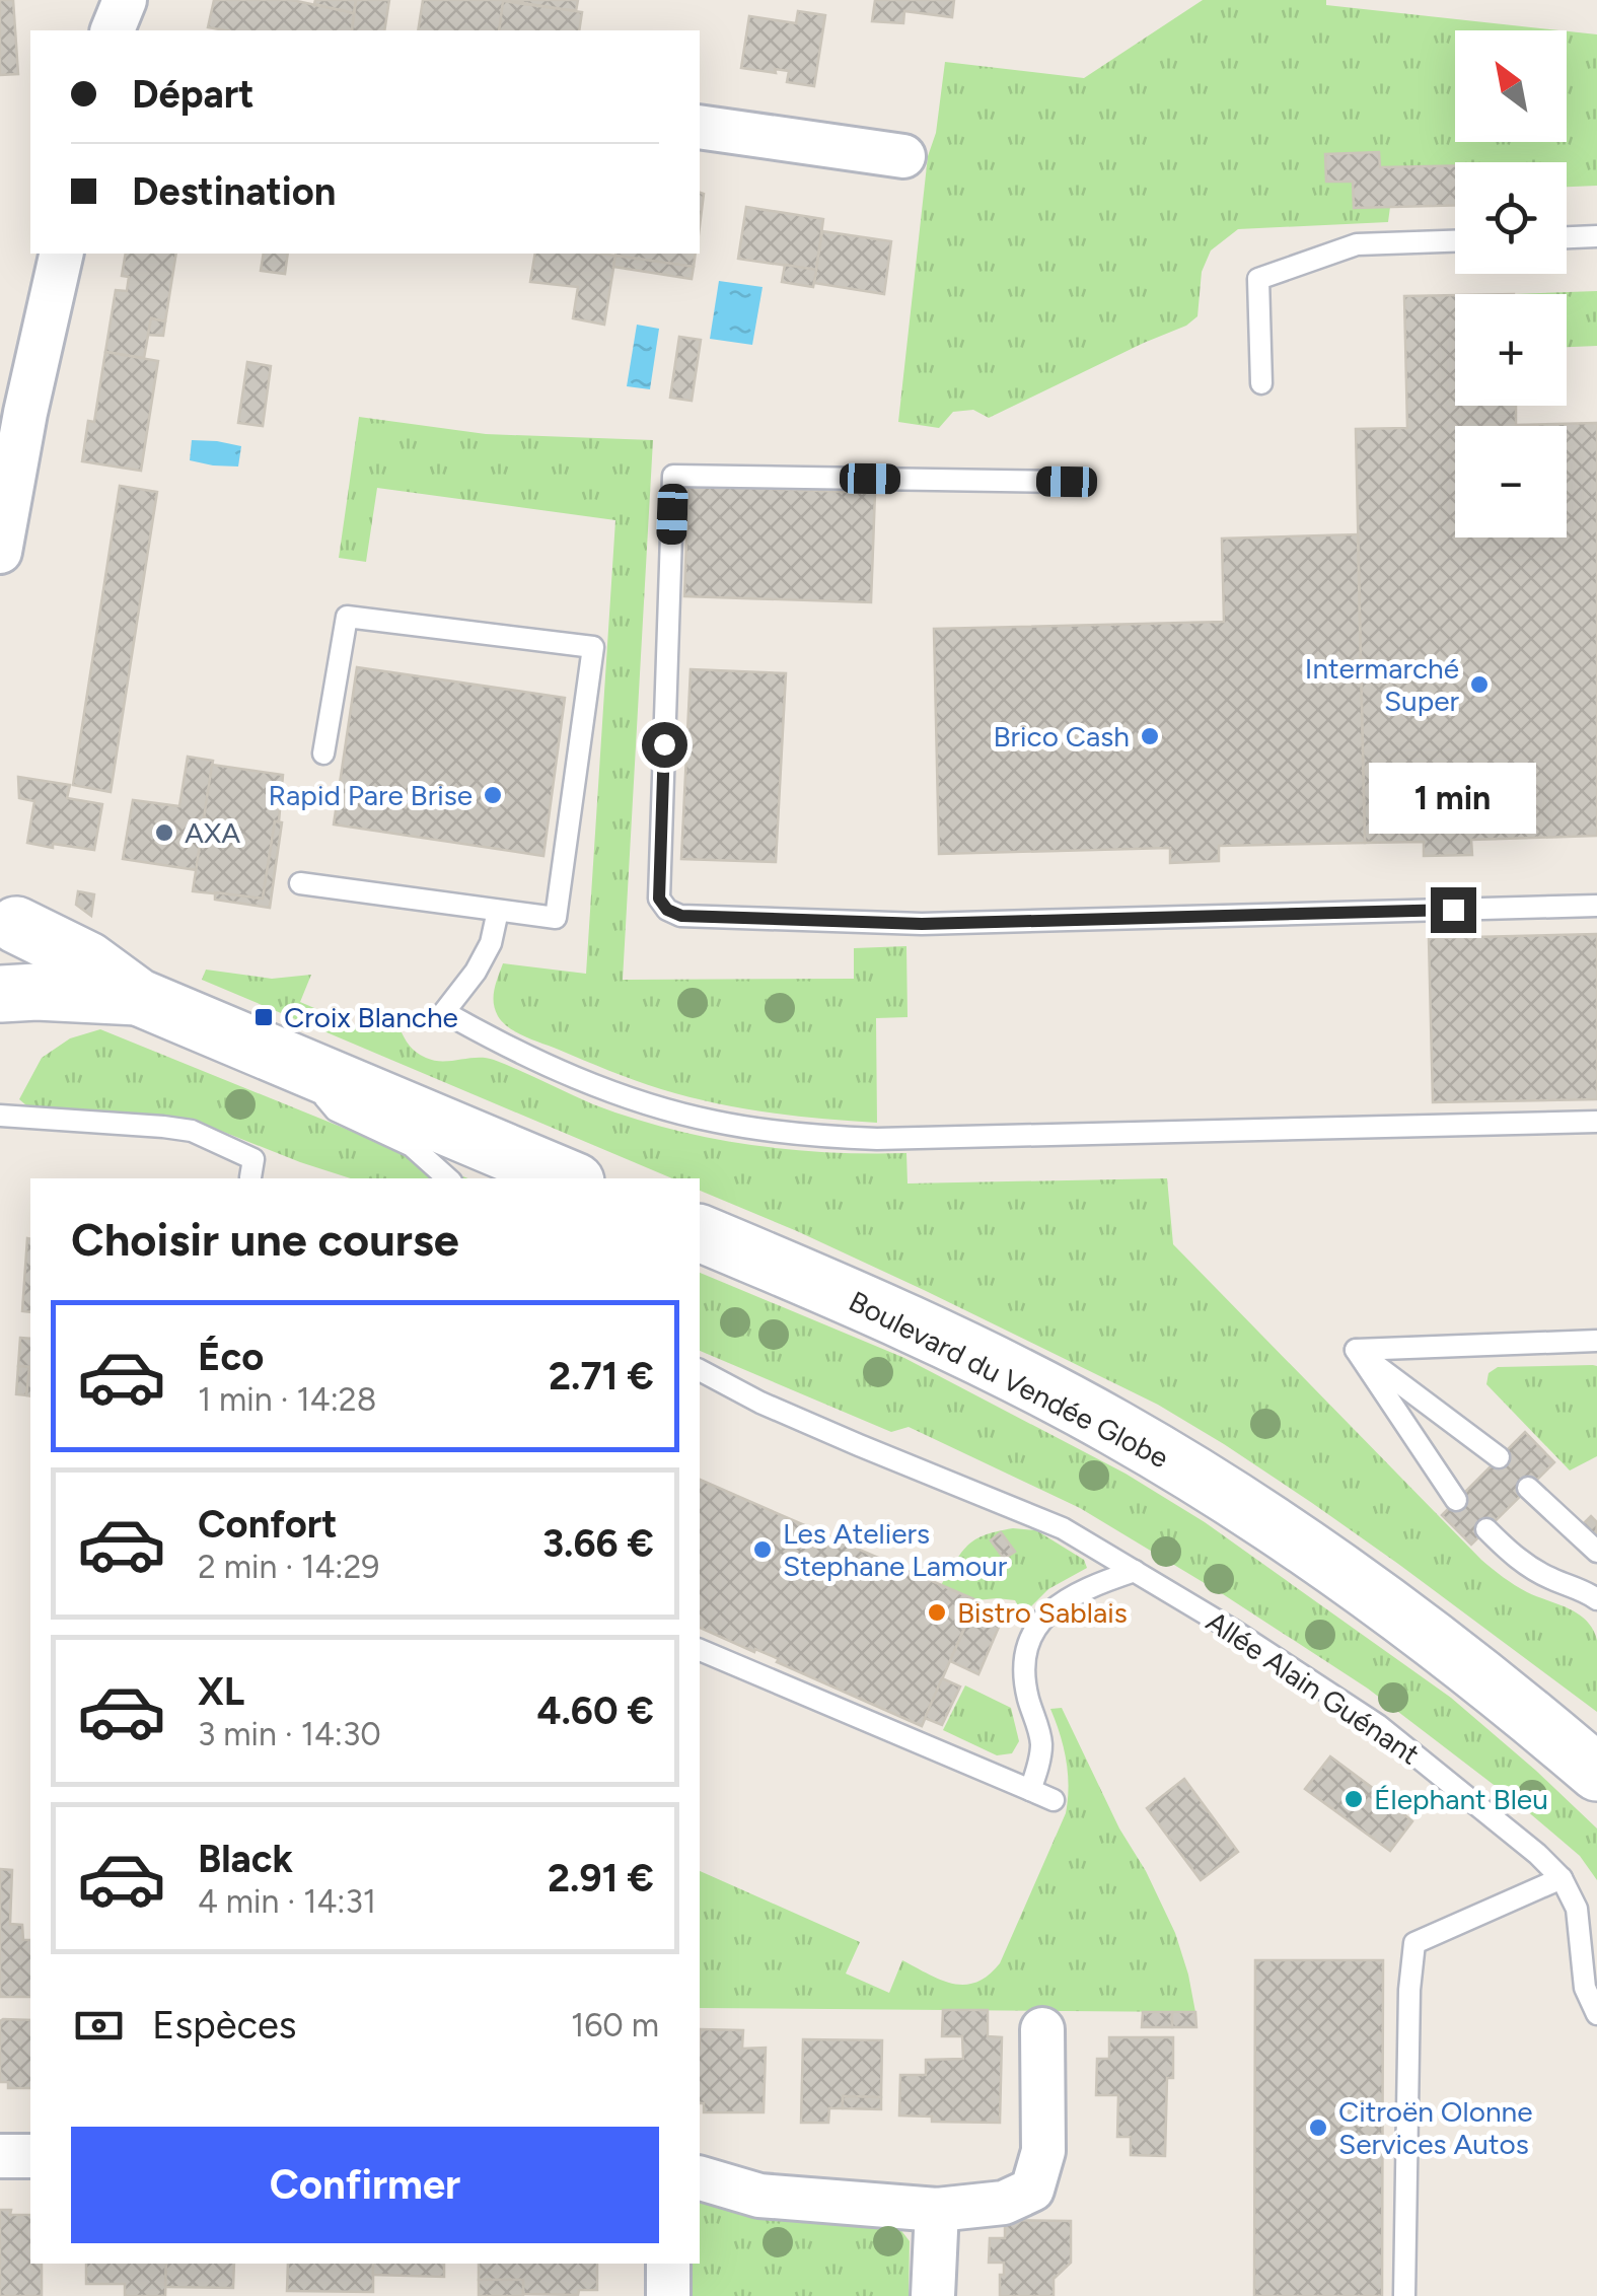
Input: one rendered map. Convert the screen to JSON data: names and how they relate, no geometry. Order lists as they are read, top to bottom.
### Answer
{
  "streets": {
    "main road": ["Boulevard du Vendée Globe"],
    "lane": ["Allée Alain Guénant"]
  },
  "places": {
    "other": [
      "Intermarché Super",
      "Brico Cash",
      "Rapid Pare Brise",
      "AXA",
      "Les Ateliers Stephane Lamour",
      "Bistro Sablais",
      "Élephant Bleu",
      "Citroën Olonne Services Autos"
    ],
    "transit": ["Croix Blanche"]
  },
  "north": "top left",
  "page": {
    "map_buttons": ["+", "−"],
    "banner": ["Départ", "Destination"],
    "bubble": "1 min",
    "heading": "Choisir une course",
    "list": [
      {
        "name": "Éco",
        "note": "1 min · 14:28",
        "value": "2.71 €"
      },
      {
        "name": "Confort",
        "note": "2 min · 14:29",
        "value": "3.66 €"
      },
      {
        "name": "XL",
        "note": "3 min · 14:30",
        "value": "4.60 €"
      },
      {
        "name": "Black",
        "note": "4 min · 14:31",
        "value": "2.91 €"
      }
    ],
    "pay": ["Espèces", "160 m"],
    "buttons": "Confirmer"
  }
}
